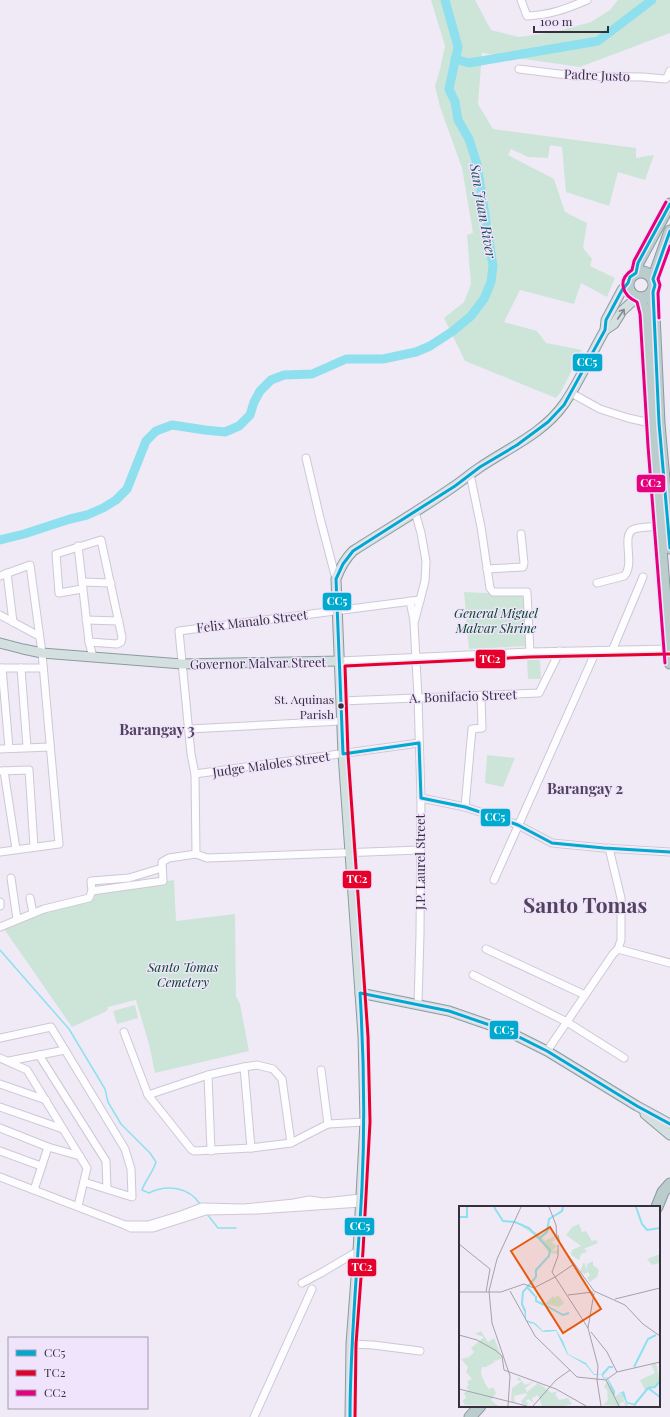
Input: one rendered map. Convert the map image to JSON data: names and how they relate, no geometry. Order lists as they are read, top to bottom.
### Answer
{
  "streets": {
    "main road": ["Governor Malvar Street"],
    "street": [
      "Padre Justo",
      "Felix Manalo Street",
      "A. Bonifacio Street",
      "Judge Maloles Street",
      "J.P. Laurel Street"
    ]
  },
  "crossings": [
    ["Felix Manalo Street", "Governor Malvar Street"],
    ["Felix Manalo Street", "J.P. Laurel Street"],
    ["Governor Malvar Street", "A. Bonifacio Street"],
    ["Governor Malvar Street", "J.P. Laurel Street"],
    ["A. Bonifacio Street", "J.P. Laurel Street"],
    ["Judge Maloles Street", "J.P. Laurel Street"]
  ],
  "districts": ["Barangay 3", "Barangay 2", "Santo Tomas"],
  "water": ["San Juan River"],
  "parks": ["General Miguel Malvar Shrine", "Santo Tomas Cemetery"],
  "places": ["St. Aquinas Parish"],
  "lines": ["transit line CC2", "transit line CC5", "transit line TC2"],
  "legend": ["CC5", "TC2", "CC2"],
  "scale_bar": "100 m"
}
